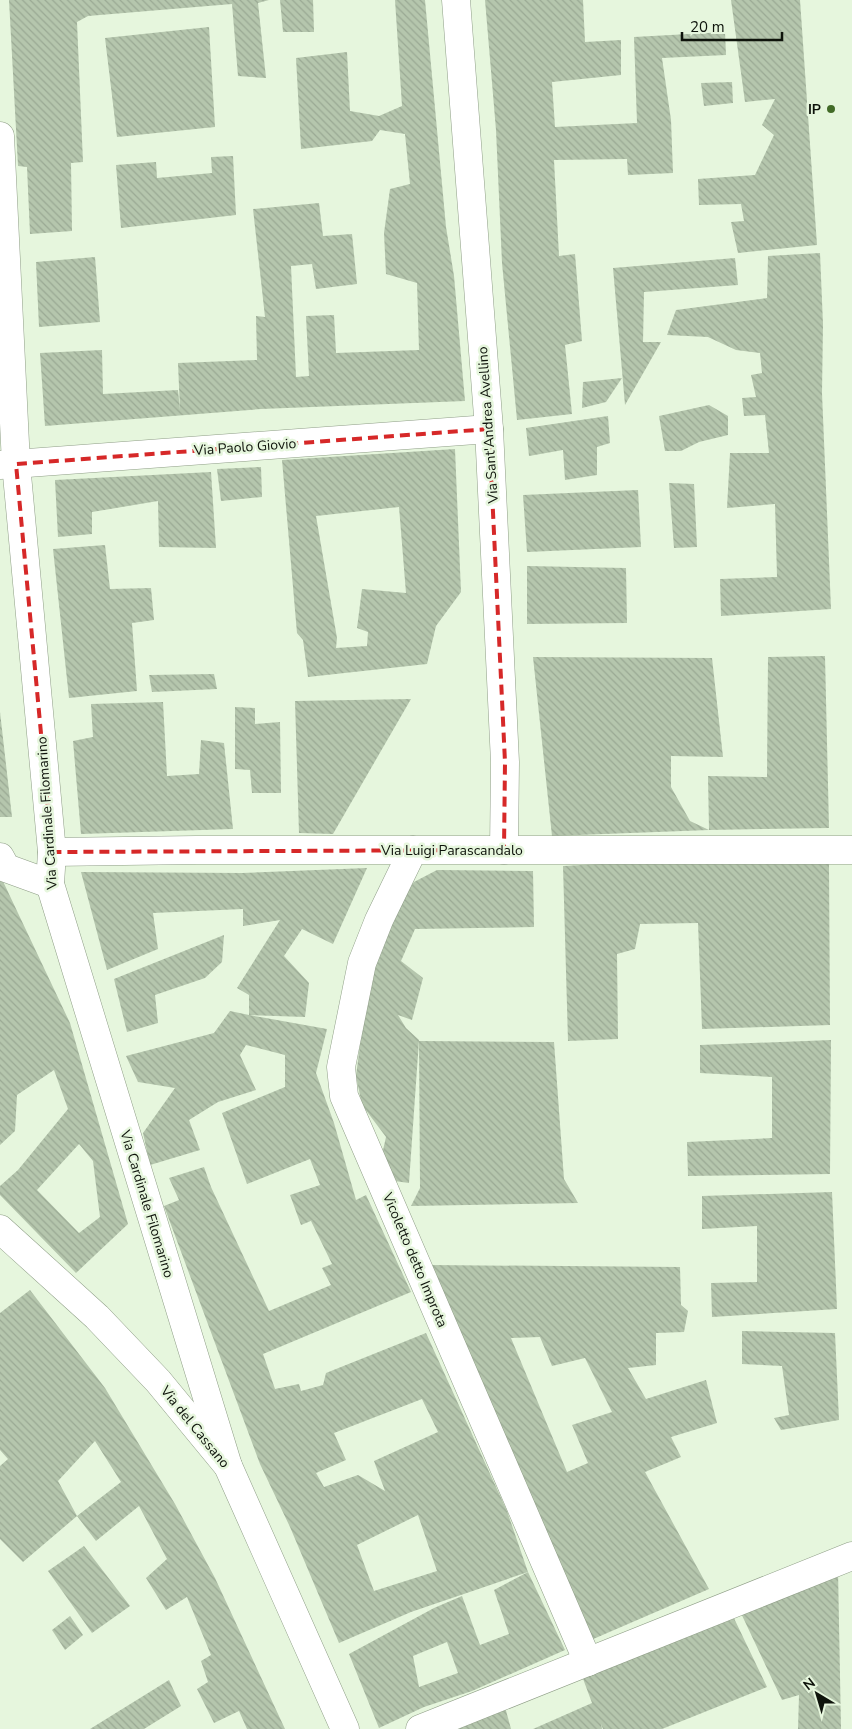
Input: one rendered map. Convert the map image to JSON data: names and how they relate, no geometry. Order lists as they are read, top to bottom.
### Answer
{
  "streets": {
    "street": [
      "Via Sant'Andrea Avellino",
      "Via Paolo Giovio",
      "Via Cardinale Filomarino",
      "Via Luigi Parascandalo",
      "Vicoletto detto Improta",
      "Via del Cassano"
    ]
  },
  "crossings": [
    ["Via Sant'Andrea Avellino", "Via Paolo Giovio"],
    ["Via Sant'Andrea Avellino", "Via Luigi Parascandalo"],
    ["Via Paolo Giovio", "Via Cardinale Filomarino"],
    ["Via Cardinale Filomarino", "Via Luigi Parascandalo"],
    ["Via Cardinale Filomarino", "Via del Cassano"],
    ["Via Luigi Parascandalo", "Vicoletto detto Improta"]
  ],
  "places": ["IP"],
  "scale_bar": "20 m",
  "north": "top left"
}
